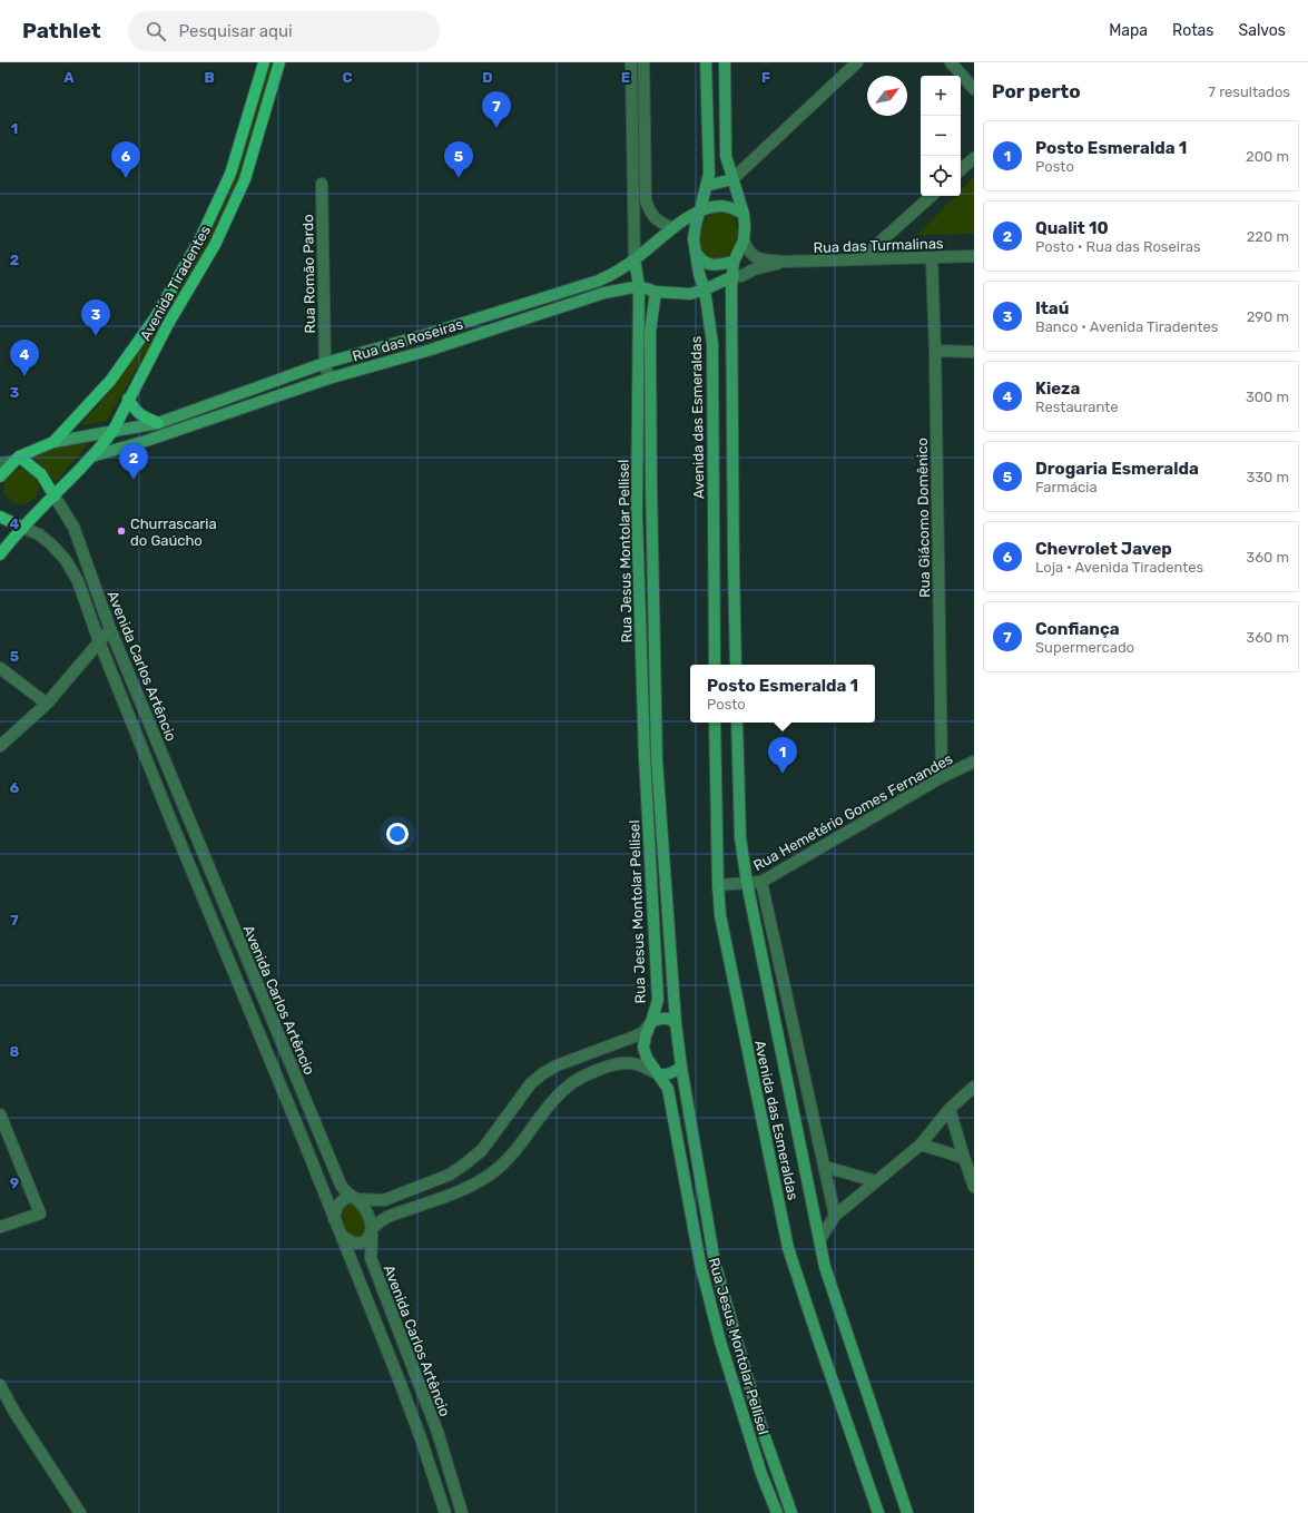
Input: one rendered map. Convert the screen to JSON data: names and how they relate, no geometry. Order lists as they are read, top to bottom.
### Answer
{
  "streets": {
    "main road": [
      "Avenida Tiradentes",
      "Rua das Roseiras",
      "Avenida das Esmeraldas",
      "Rua Jesus Montolar Pellisel"
    ],
    "street": [
      "Rua das Turmalinas",
      "Rua Romão Pardo",
      "Rua Giácomo Domênico",
      "Avenida Carlos Artêncio",
      "Rua Hemetério Gomes Fernandes"
    ]
  },
  "crossings": [
    ["Rua das Turmalinas", "Rua das Roseiras"],
    ["Rua das Turmalinas", "Avenida das Esmeraldas"],
    ["Rua das Turmalinas", "Rua Giácomo Domênico"],
    ["Rua Romão Pardo", "Rua das Roseiras"],
    ["Avenida Tiradentes", "Rua das Roseiras"],
    ["Avenida Tiradentes", "Avenida Carlos Artêncio"],
    ["Rua das Roseiras", "Avenida das Esmeraldas"],
    ["Rua das Roseiras", "Rua Jesus Montolar Pellisel"],
    ["Avenida das Esmeraldas", "Rua Hemetério Gomes Fernandes"],
    ["Rua Giácomo Domênico", "Rua Hemetério Gomes Fernandes"]
  ],
  "places": ["Churrascaria do Gaúcho"],
  "north": "top right",
  "page": {
    "header": "Pathlet",
    "search": "Pesquisar aqui",
    "nav": ["Mapa", "Rotas", "Salvos"],
    "heading": ["Por perto", "7 resultados"],
    "map_buttons": ["+", "−"],
    "pins": [
      "7",
      "5",
      "6",
      "3",
      "4",
      "2",
      "1"
    ],
    "list": [
      {
        "mark": "1",
        "name": "Posto Esmeralda 1",
        "note": "Posto",
        "value": "200 m"
      },
      {
        "mark": "2",
        "name": "Qualit 10",
        "note": "Posto · Rua das Roseiras",
        "value": "220 m"
      },
      {
        "mark": "3",
        "name": "Itaú",
        "note": "Banco · Avenida Tiradentes",
        "value": "290 m"
      },
      {
        "mark": "4",
        "name": "Kieza",
        "note": "Restaurante",
        "value": "300 m"
      },
      {
        "mark": "5",
        "name": "Drogaria Esmeralda",
        "note": "Farmácia",
        "value": "330 m"
      },
      {
        "mark": "6",
        "name": "Chevrolet Javep",
        "note": "Loja · Avenida Tiradentes",
        "value": "360 m"
      },
      {
        "mark": "7",
        "name": "Confiança",
        "note": "Supermercado",
        "value": "360 m"
      }
    ],
    "popup": ["Posto Esmeralda 1", "Posto"]
  },
  "grid": {
    "columns": [
      "A",
      "B",
      "C",
      "D",
      "E",
      "F"
    ],
    "rows": [
      "1",
      "2",
      "3",
      "4",
      "5",
      "6",
      "7",
      "8",
      "9"
    ]
  }
}
